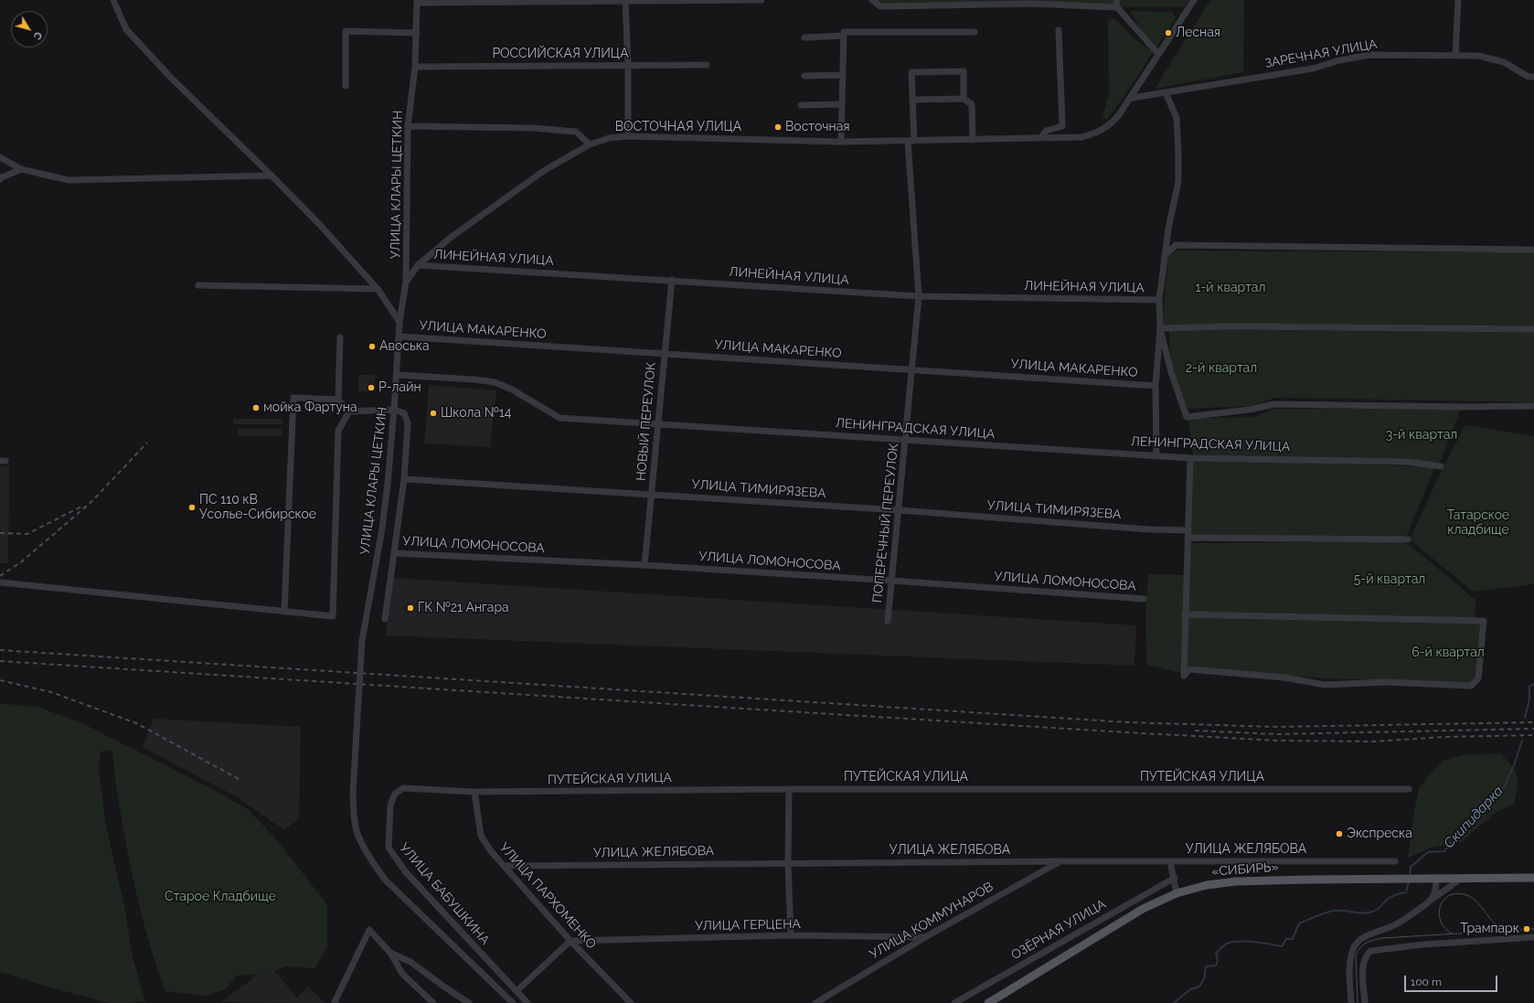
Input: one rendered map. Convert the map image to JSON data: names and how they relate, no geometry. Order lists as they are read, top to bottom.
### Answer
{
  "streets": {
    "main road": ["«СИБИРЬ»"],
    "street": [
      "РОССИЙСКАЯ УЛИЦА",
      "ЗАРЕЧНАЯ УЛИЦА",
      "ВОСТОЧНАЯ УЛИЦА",
      "УЛИЦА КЛАРЫ ЦЕТКИН",
      "ЛИНЕЙНАЯ УЛИЦА",
      "УЛИЦА МАКАРЕНКО",
      "НОВЫЙ ПЕРЕУЛОК",
      "ЛЕНИНГРАДСКАЯ УЛИЦА",
      "УЛИЦА ТИМИРЯЗЕВА",
      "ПОПЕРЕЧНЫЙ ПЕРЕУЛОК",
      "УЛИЦА ЛОМОНОСОВА",
      "ПУТЕЙСКАЯ УЛИЦА",
      "УЛИЦА ЖЕЛЯБОВА",
      "УЛИЦА БАБУШКИНА",
      "УЛИЦА ПАРХОМЕНКО",
      "УЛИЦА КОММУНАРОВ",
      "УЛИЦА ГЕРЦЕНА",
      "ОЗЁРНАЯ УЛИЦА"
    ]
  },
  "crossings": [
    ["РОССИЙСКАЯ УЛИЦА", "УЛИЦА КЛАРЫ ЦЕТКИН"],
    ["ЗАРЕЧНАЯ УЛИЦА", "ВОСТОЧНАЯ УЛИЦА"],
    ["ВОСТОЧНАЯ УЛИЦА", "УЛИЦА КЛАРЫ ЦЕТКИН"],
    ["ВОСТОЧНАЯ УЛИЦА", "ЛИНЕЙНАЯ УЛИЦА"],
    ["ВОСТОЧНАЯ УЛИЦА", "ПОПЕРЕЧНЫЙ ПЕРЕУЛОК"],
    ["УЛИЦА КЛАРЫ ЦЕТКИН", "УЛИЦА МАКАРЕНКО"],
    ["УЛИЦА КЛАРЫ ЦЕТКИН", "ЛЕНИНГРАДСКАЯ УЛИЦА"],
    ["ЛИНЕЙНАЯ УЛИЦА", "НОВЫЙ ПЕРЕУЛОК"],
    ["ЛИНЕЙНАЯ УЛИЦА", "ПОПЕРЕЧНЫЙ ПЕРЕУЛОК"],
    ["УЛИЦА МАКАРЕНКО", "НОВЫЙ ПЕРЕУЛОК"],
    ["УЛИЦА МАКАРЕНКО", "ПОПЕРЕЧНЫЙ ПЕРЕУЛОК"],
    ["НОВЫЙ ПЕРЕУЛОК", "ЛЕНИНГРАДСКАЯ УЛИЦА"],
    ["НОВЫЙ ПЕРЕУЛОК", "УЛИЦА ТИМИРЯЗЕВА"],
    ["НОВЫЙ ПЕРЕУЛОК", "УЛИЦА ЛОМОНОСОВА"],
    ["ЛЕНИНГРАДСКАЯ УЛИЦА", "ПОПЕРЕЧНЫЙ ПЕРЕУЛОК"],
    ["УЛИЦА ТИМИРЯЗЕВА", "ПОПЕРЕЧНЫЙ ПЕРЕУЛОК"],
    ["ПОПЕРЕЧНЫЙ ПЕРЕУЛОК", "УЛИЦА ЛОМОНОСОВА"],
    ["ПУТЕЙСКАЯ УЛИЦА", "УЛИЦА БАБУШКИНА"],
    ["ПУТЕЙСКАЯ УЛИЦА", "УЛИЦА ПАРХОМЕНКО"],
    ["УЛИЦА ЖЕЛЯБОВА", "УЛИЦА ПАРХОМЕНКО"],
    ["УЛИЦА ЖЕЛЯБОВА", "УЛИЦА КОММУНАРОВ"],
    ["УЛИЦА ПАРХОМЕНКО", "УЛИЦА ГЕРЦЕНА"],
    ["УЛИЦА КОММУНАРОВ", "УЛИЦА ГЕРЦЕНА"]
  ],
  "water": ["Скипидарка"],
  "parks": [
    "1-й квартал",
    "2-й квартал",
    "3-й квартал",
    "Татарское кладбище",
    "5-й квартал",
    "6-й квартал",
    "Старое Кладбище"
  ],
  "places": [
    "Лесная",
    "Восточная",
    "Авоська",
    "Р-лайн",
    "мойка Фартуна",
    "Школа №14",
    "ПС 110 кВ Усолье-Сибирское",
    "ГК №21 Ангара",
    "Экспреска",
    "Трампарк"
  ],
  "scale_bar": "100 m",
  "north": "bottom right"
}
